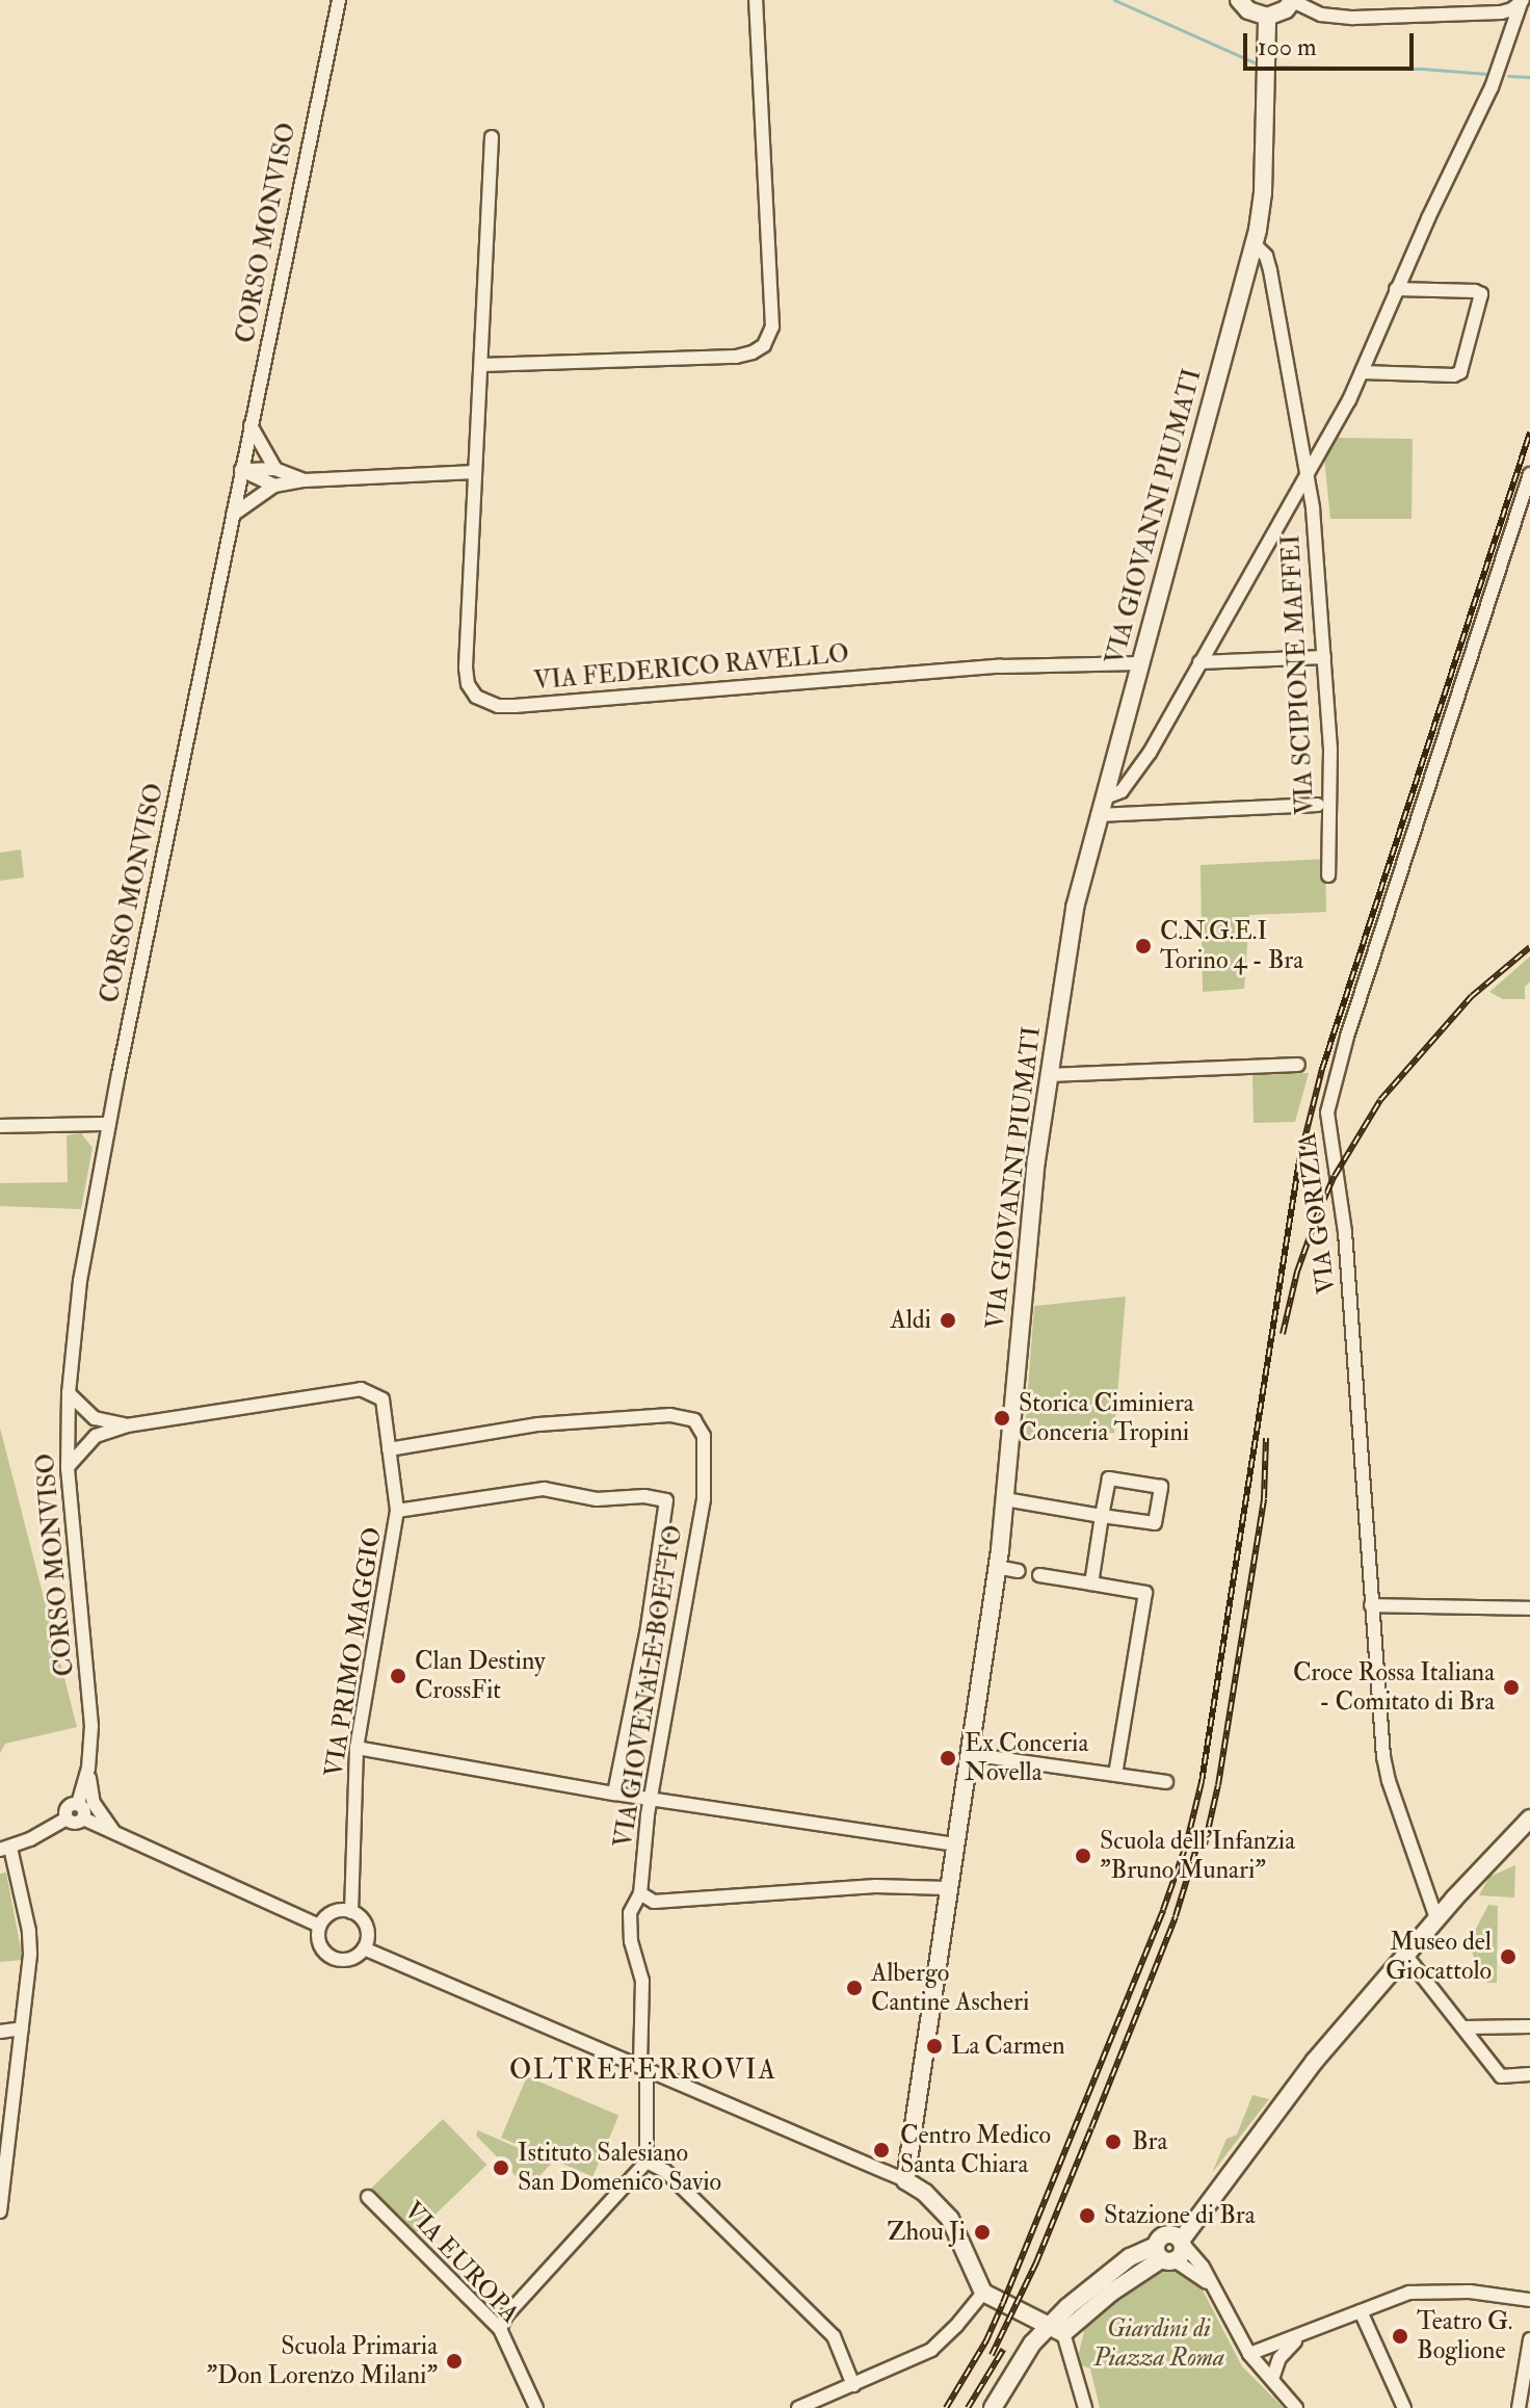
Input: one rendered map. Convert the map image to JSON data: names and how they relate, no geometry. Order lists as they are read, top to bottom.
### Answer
{
  "streets": {
    "street": [
      "CORSO MONVISO",
      "VIA GIOVANNI PIUMATI",
      "VIA FEDERICO RAVELLO",
      "VIA SCIPIONE MAFFEI",
      "VIA GORIZIA",
      "VIA PRIMO MAGGIO",
      "VIA GIOVENALE BOETTO",
      "VIA EUROPA"
    ]
  },
  "crossings": [
    ["VIA GIOVANNI PIUMATI", "VIA FEDERICO RAVELLO"],
    ["VIA GIOVANNI PIUMATI", "VIA SCIPIONE MAFFEI"],
    ["VIA PRIMO MAGGIO", "VIA GIOVENALE BOETTO"]
  ],
  "districts": ["OLTREFERROVIA"],
  "parks": ["Giardini di Piazza Roma"],
  "places": [
    "C.N.G.E.I Torino 4 - Bra",
    "Aldi",
    "Storica Ciminiera Conceria Tropini",
    "Clan Destiny CrossFit",
    "Croce Rossa Italiana - Comitato di Bra",
    "Ex Conceria Novella",
    "Scuola dell'Infanzia \"Bruno Munari\"",
    "Museo del Giocattolo",
    "Albergo Cantine Ascheri",
    "La Carmen",
    "Bra",
    "Centro Medico Santa Chiara",
    "Istituto Salesiano San Domenico Savio",
    "Stazione di Bra",
    "Zhou Ji",
    "Teatro G. Boglione",
    "Scuola Primaria \"Don Lorenzo Milani\""
  ],
  "scale_bar": "100 m"
}
